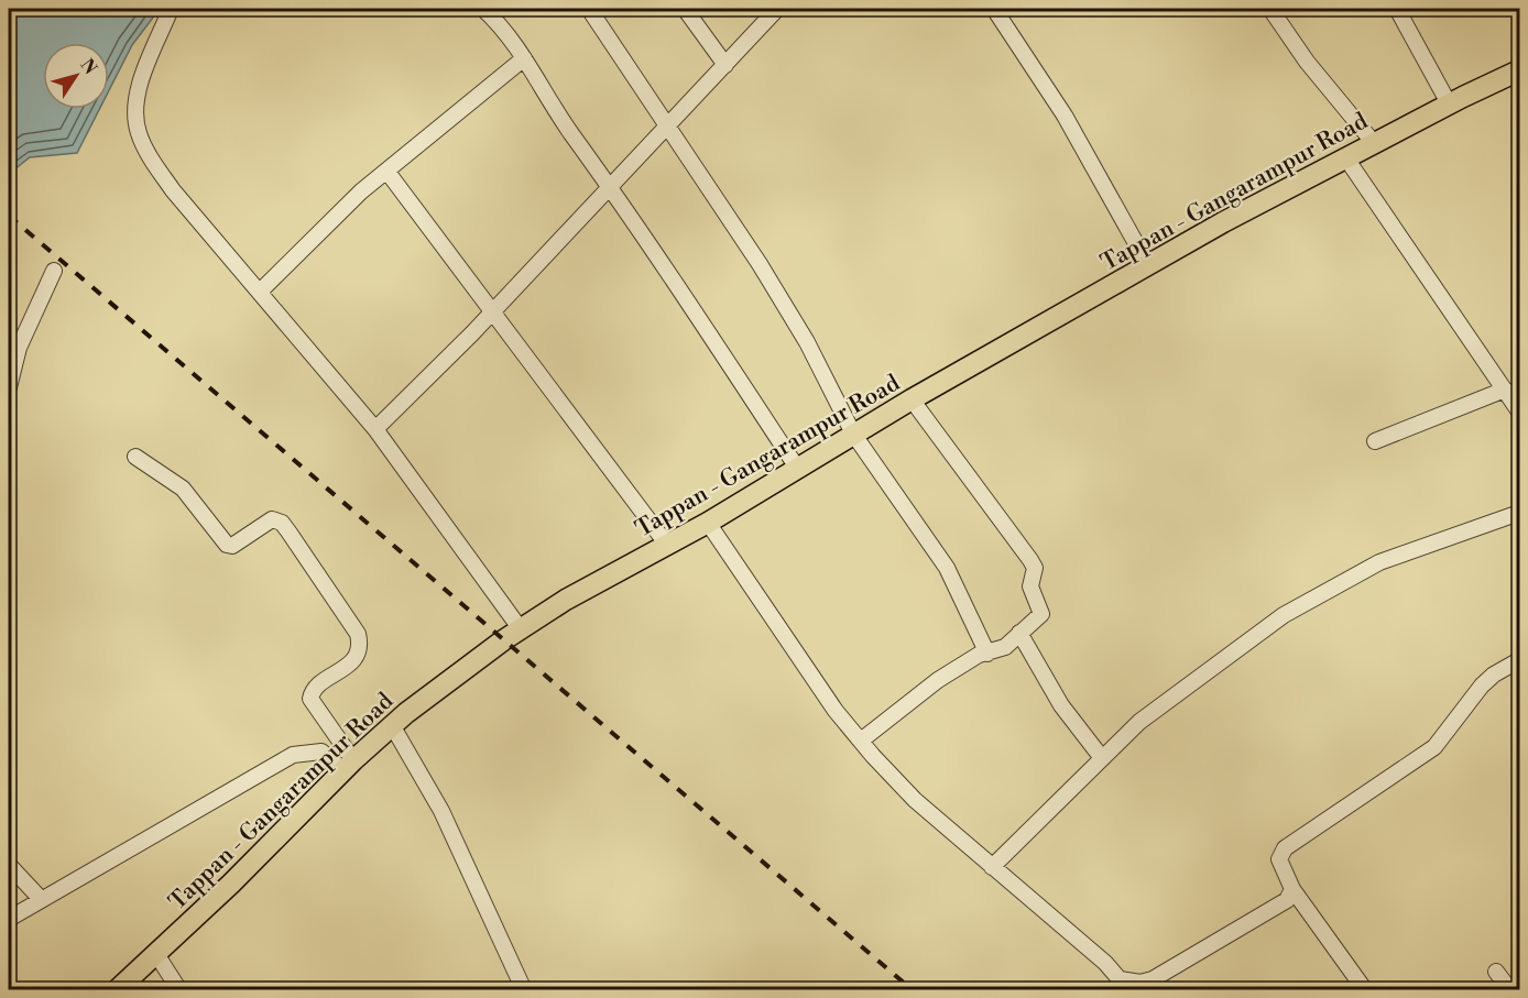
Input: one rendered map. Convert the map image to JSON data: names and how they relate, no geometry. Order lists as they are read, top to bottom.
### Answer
{
  "streets": {
    "main road": ["Tappan - Gangarampur Road"]
  },
  "north": "top right"
}
